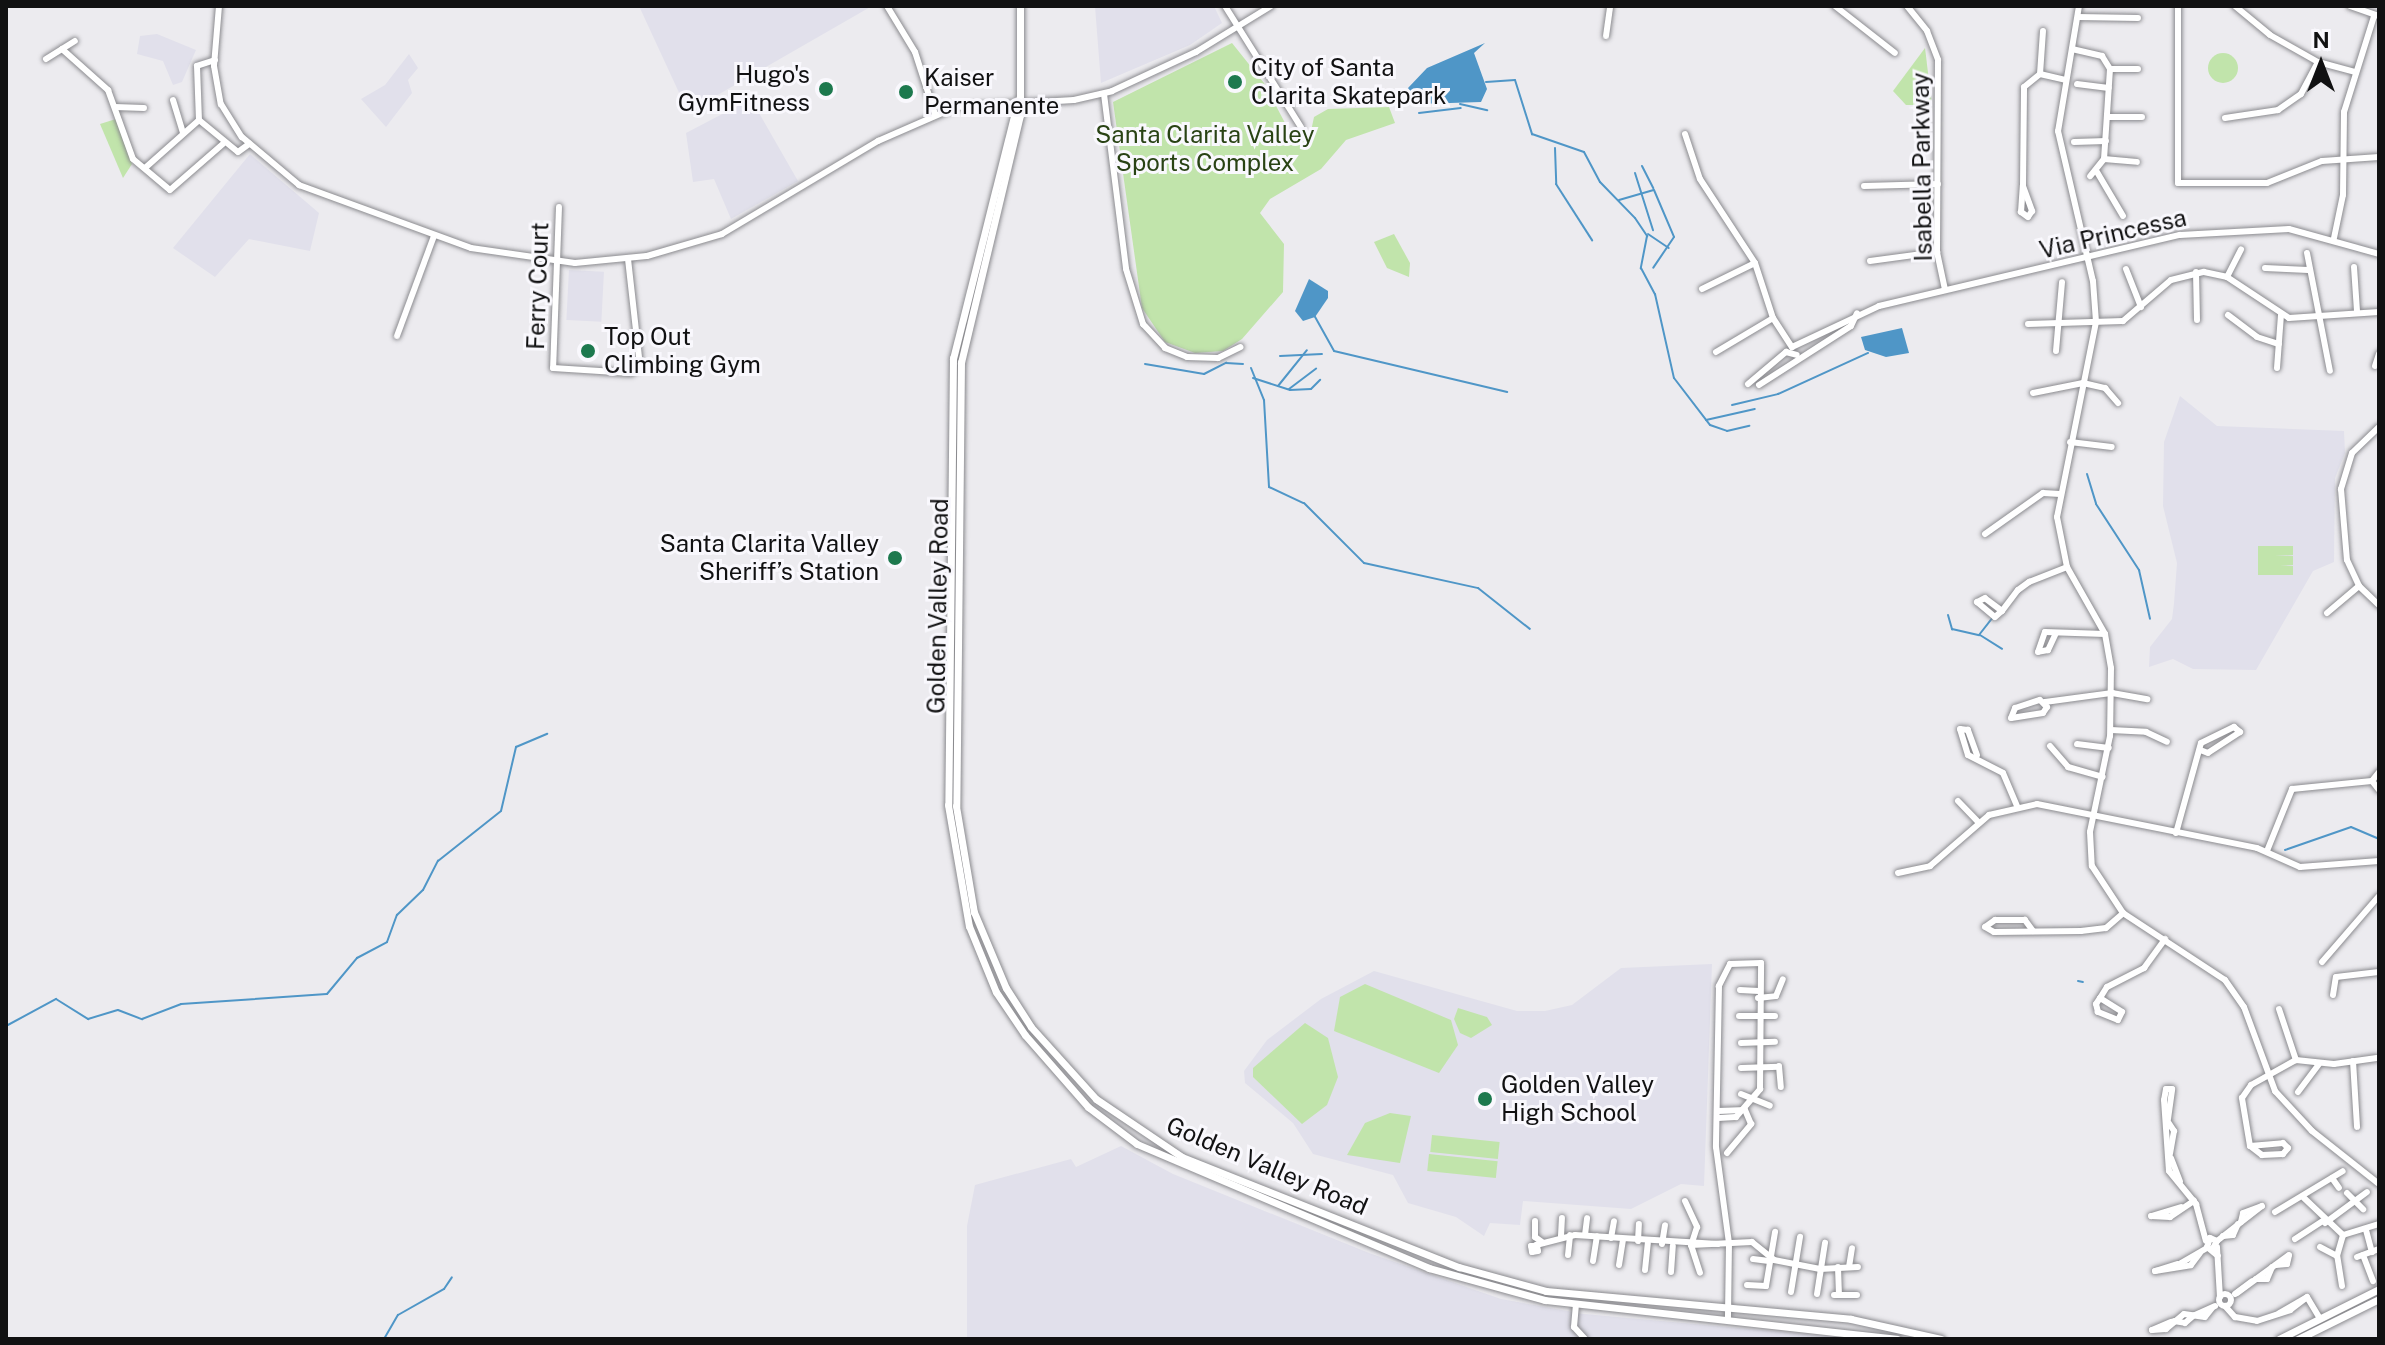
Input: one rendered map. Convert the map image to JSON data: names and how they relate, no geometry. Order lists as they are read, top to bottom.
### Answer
{
  "streets": {
    "main road": ["Golden Valley Road"],
    "street": ["Isabella Parkway", "Via Princessa", "Ferry Court"]
  },
  "crossings": [
    ["Isabella Parkway", "Via Princessa"]
  ],
  "parks": ["Santa Clarita Valley Sports Complex"],
  "places": [
    "City of Santa Clarita Skatepark",
    "Hugo's GymFitness",
    "Kaiser Permanente",
    "Top Out Climbing Gym",
    "Santa Clarita Valley Sheriff’s Station",
    "Golden Valley High School"
  ],
  "north": "top"
}
